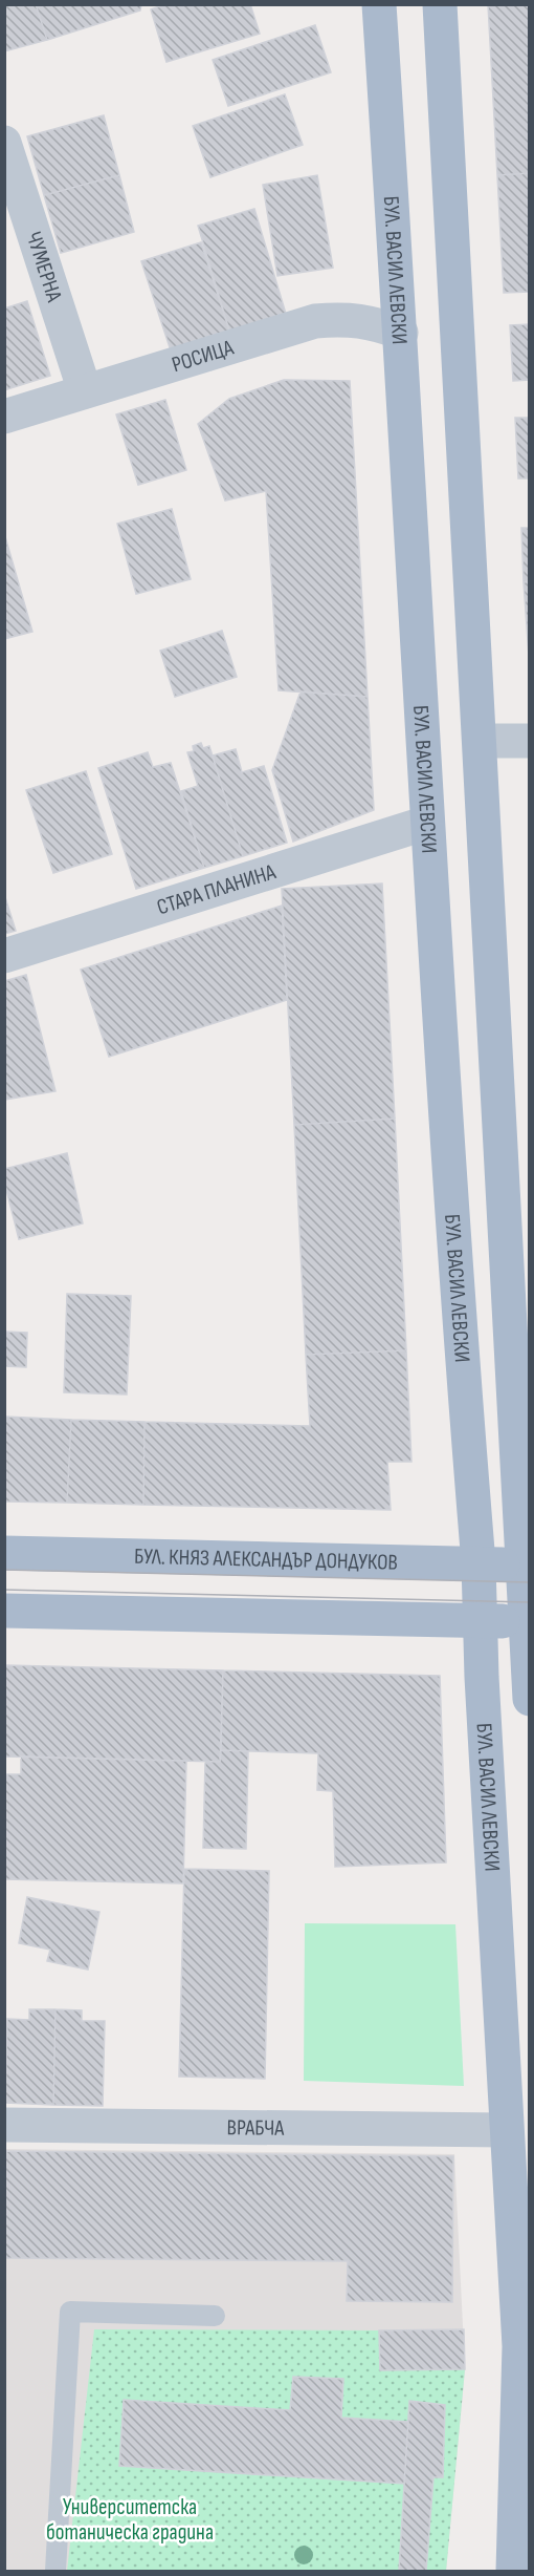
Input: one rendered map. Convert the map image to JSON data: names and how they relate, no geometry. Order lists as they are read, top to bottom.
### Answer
{
  "streets": {
    "main road": ["БУЛ. ВАСИЛ ЛЕВСКИ", "БУЛ. КНЯЗ АЛЕКСАНДЪР ДОНДУКОВ"],
    "street": [
      "ЧУМЕРНА",
      "РОСИЦА",
      "СТАРА ПЛАНИНА",
      "ВРАБЧА"
    ]
  },
  "crossings": [
    ["ЧУМЕРНА", "РОСИЦА"],
    ["БУЛ. ВАСИЛ ЛЕВСКИ", "РОСИЦА"],
    ["БУЛ. ВАСИЛ ЛЕВСКИ", "СТАРА ПЛАНИНА"],
    ["БУЛ. ВАСИЛ ЛЕВСКИ", "БУЛ. КНЯЗ АЛЕКСАНДЪР ДОНДУКОВ"],
    ["БУЛ. ВАСИЛ ЛЕВСКИ", "ВРАБЧА"]
  ],
  "parks": ["Университетска ботаническа градина"]
}
